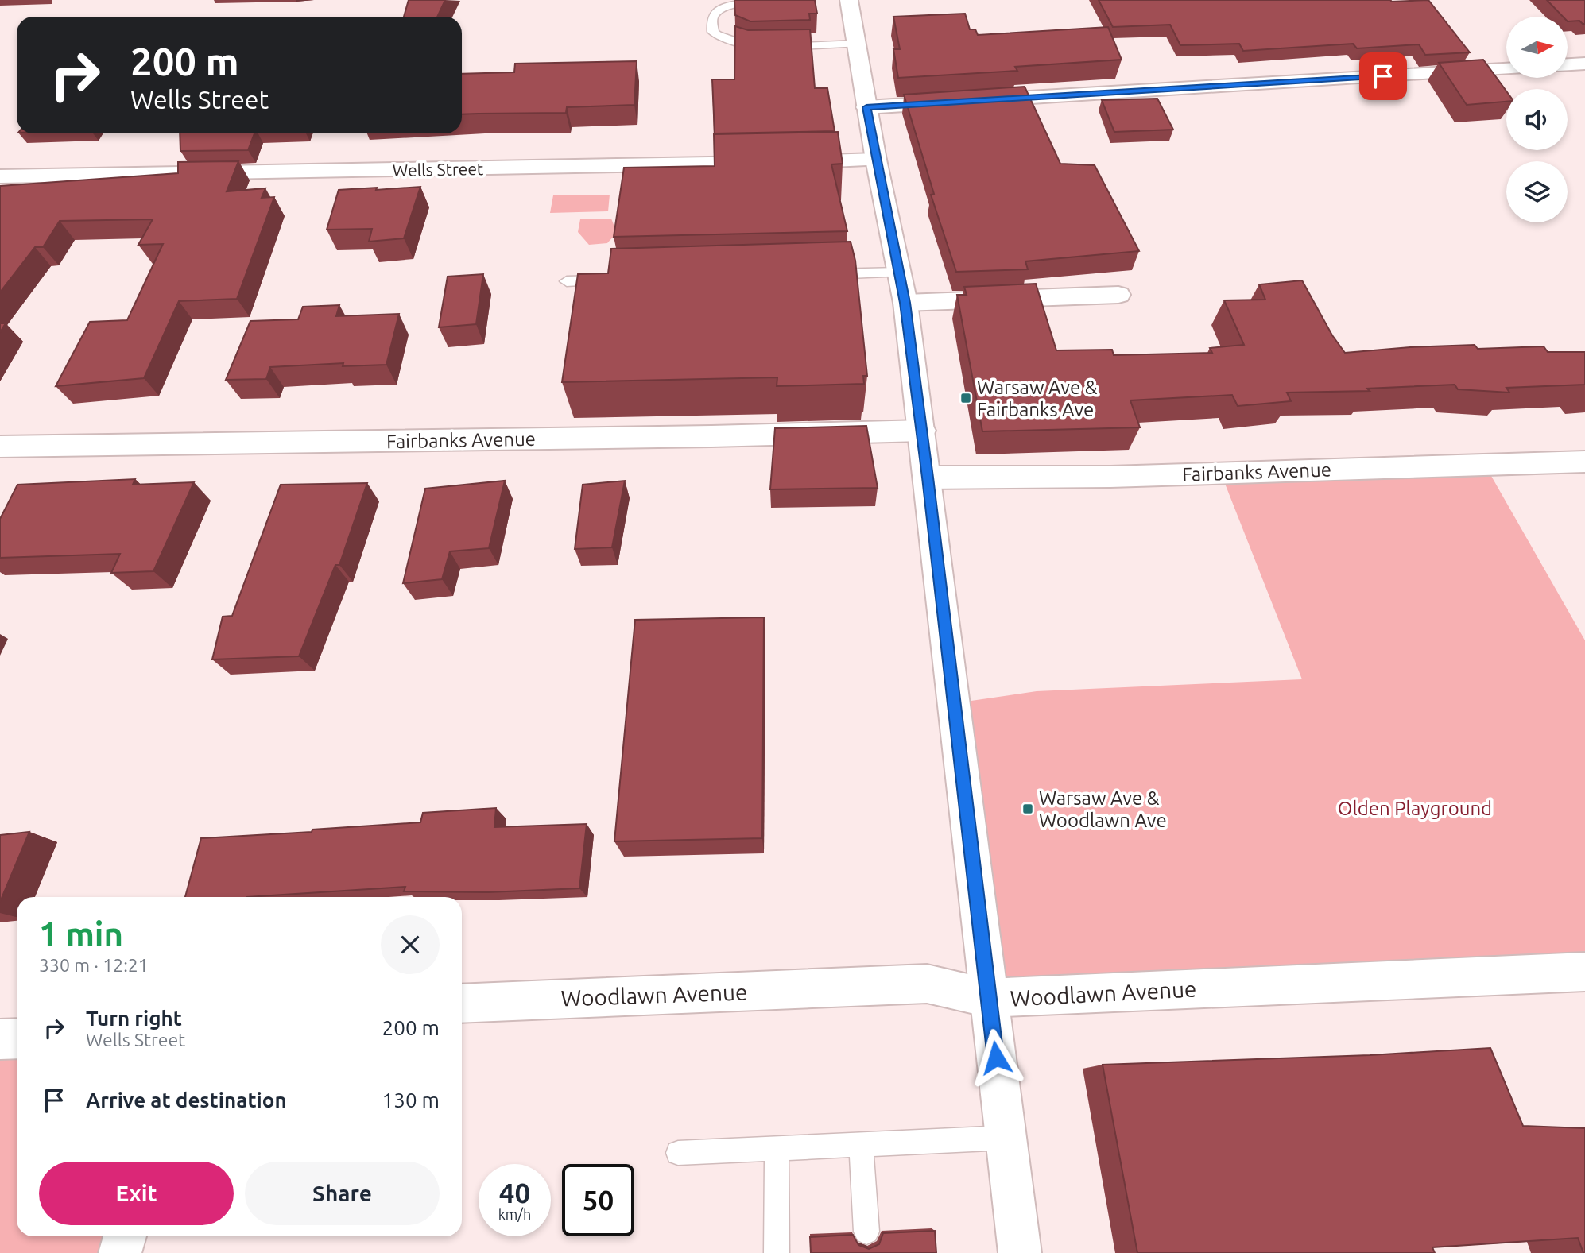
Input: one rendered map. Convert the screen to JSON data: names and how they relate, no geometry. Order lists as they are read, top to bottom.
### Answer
{
  "streets": {
    "street": ["Wells Street", "Fairbanks Avenue", "Woodlawn Avenue"]
  },
  "parks": ["Olden Playground"],
  "places": {
    "transit": ["Warsaw Ave & Fairbanks Ave", "Warsaw Ave & Woodlawn Ave"]
  },
  "north": "right",
  "page": {
    "turn": ["200 m", "Wells Street"],
    "heading": ["1 min", "330 m · 12:21"],
    "list": [
      {
        "name": "Turn right",
        "note": "Wells Street",
        "value": "200 m"
      },
      {
        "name": "Arrive at destination",
        "value": "130 m"
      }
    ],
    "buttons": ["Exit", "Share"],
    "speed": "40 km/h",
    "limit": "50"
  }
}
